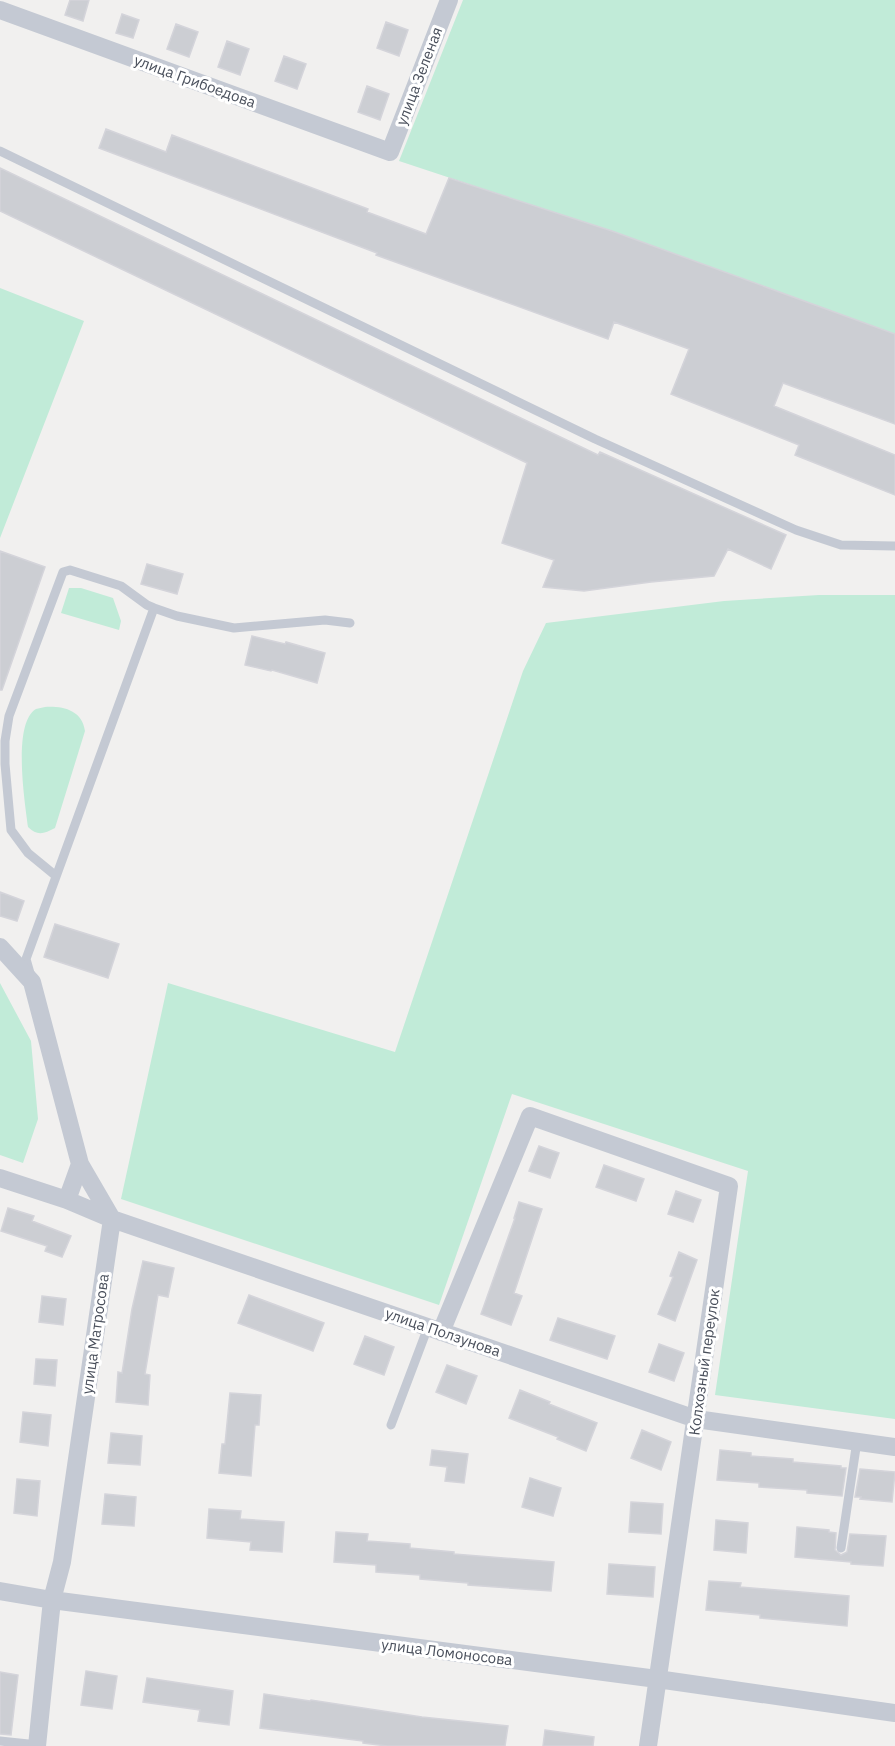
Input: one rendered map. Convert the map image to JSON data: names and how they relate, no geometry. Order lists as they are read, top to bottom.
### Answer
{
  "streets": {
    "street": [
      "улица Зеленая",
      "улица Грибоедова",
      "улица Ползунова",
      "улица Матросова",
      "Колхозный переулок",
      "улица Ломоносова"
    ]
  },
  "crossings": [
    ["улица Зеленая", "улица Грибоедова"],
    ["улица Ползунова", "улица Матросова"],
    ["улица Ползунова", "Колхозный переулок"],
    ["улица Матросова", "улица Ломоносова"],
    ["Колхозный переулок", "улица Ломоносова"]
  ]
}
